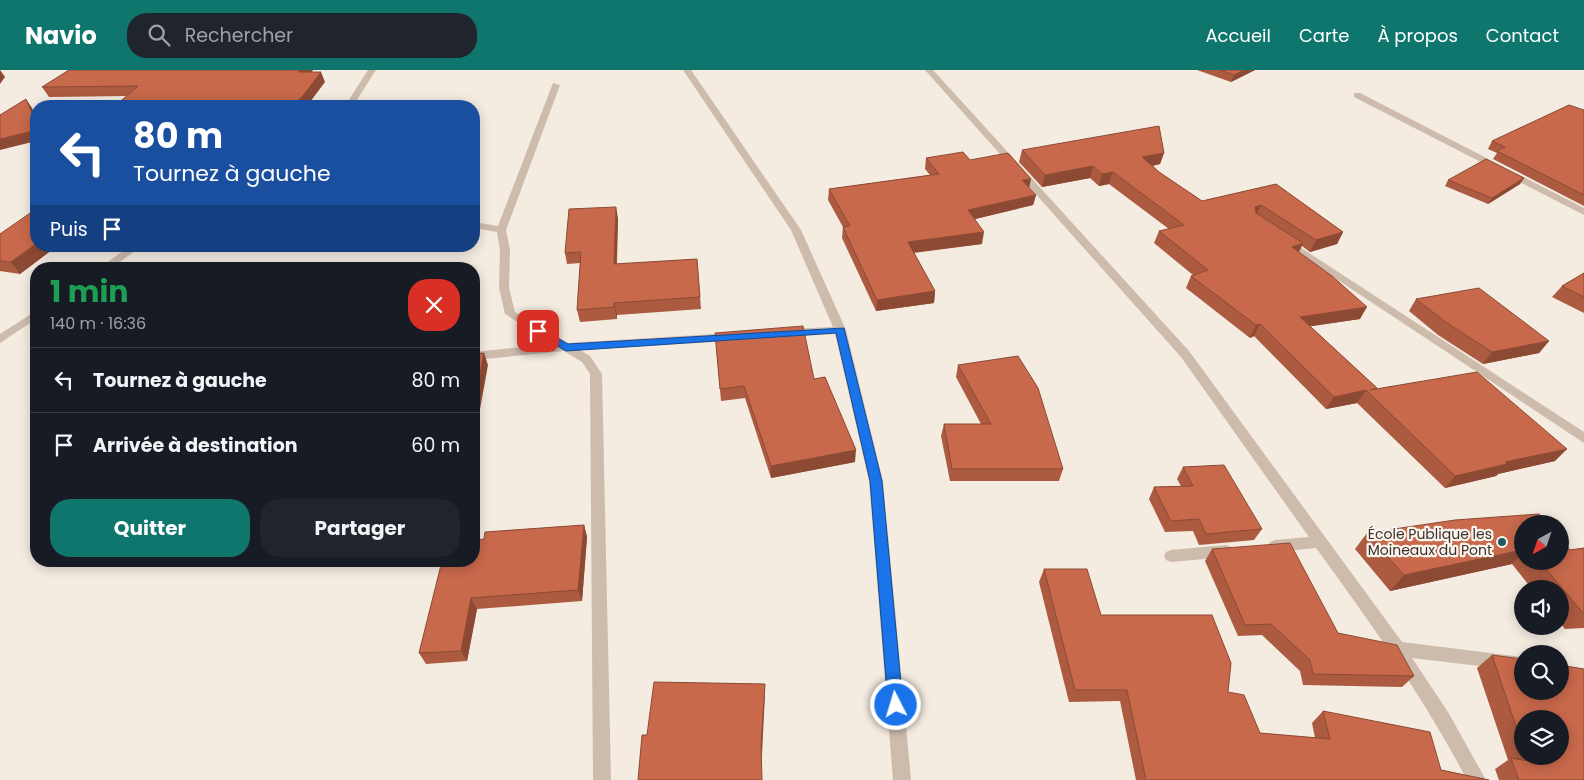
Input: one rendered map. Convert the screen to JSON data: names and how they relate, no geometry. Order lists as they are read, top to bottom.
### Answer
{
  "places": ["École Publique les Moineaux du Pont"],
  "north": "bottom left",
  "page": {
    "header": "Navio",
    "search": "Rechercher",
    "nav": [
      "Accueil",
      "Carte",
      "À propos",
      "Contact"
    ],
    "turn": ["80 m", "Tournez à gauche"],
    "then": "Puis",
    "heading": ["1 min", "140 m · 16:36"],
    "list": [
      {
        "name": "Tournez à gauche",
        "value": "80 m"
      },
      {
        "name": "Arrivée à destination",
        "value": "60 m"
      }
    ],
    "buttons": ["Quitter", "Partager"]
  }
}
